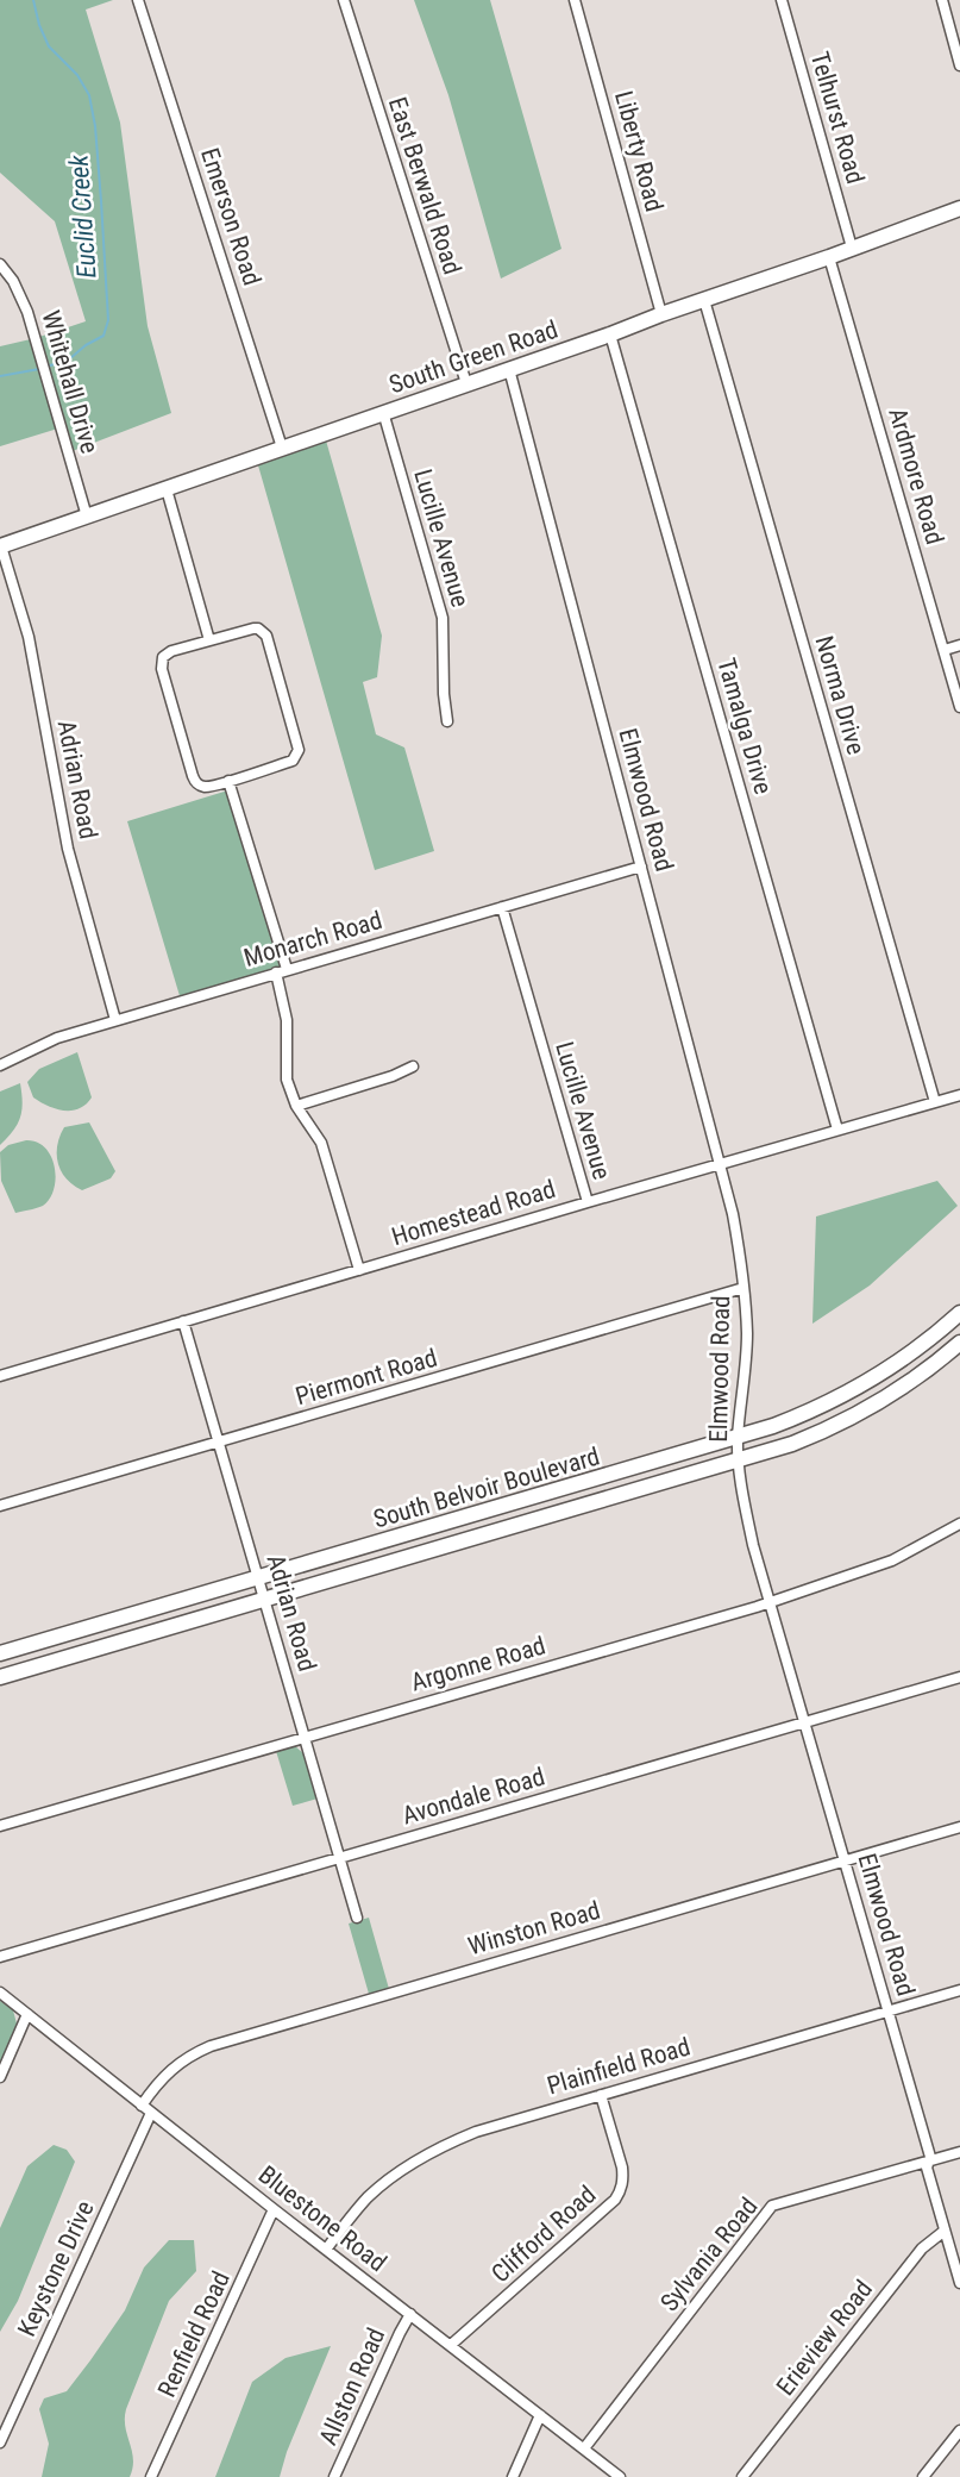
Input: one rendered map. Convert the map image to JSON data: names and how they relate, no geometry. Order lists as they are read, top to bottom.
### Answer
{
  "streets": {
    "street": [
      "Telhurst Road",
      "Liberty Road",
      "East Berwald Road",
      "Emerson Road",
      "South Green Road",
      "Whitehall Drive",
      "Ardmore Road",
      "Lucille Avenue",
      "Norma Drive",
      "Tamalga Drive",
      "Adrian Road",
      "Elmwood Road",
      "Monarch Road",
      "Homestead Road",
      "Piermont Road",
      "South Belvoir Boulevard",
      "Argonne Road",
      "Avondale Road",
      "Winston Road",
      "Plainfield Road",
      "Bluestone Road",
      "Clifford Road",
      "Sylvania Road",
      "Keystone Drive",
      "Renfield Road",
      "Erieview Road",
      "Allston Road"
    ]
  },
  "crossings": [
    ["Telhurst Road", "South Green Road"],
    ["Liberty Road", "South Green Road"],
    ["East Berwald Road", "South Green Road"],
    ["Emerson Road", "South Green Road"],
    ["South Green Road", "Whitehall Drive"],
    ["South Green Road", "Ardmore Road"],
    ["South Green Road", "Lucille Avenue"],
    ["South Green Road", "Norma Drive"],
    ["South Green Road", "Tamalga Drive"],
    ["South Green Road", "Adrian Road"],
    ["South Green Road", "Elmwood Road"],
    ["Lucille Avenue", "Monarch Road"],
    ["Lucille Avenue", "Homestead Road"],
    ["Norma Drive", "Homestead Road"],
    ["Tamalga Drive", "Homestead Road"],
    ["Adrian Road", "Monarch Road"],
    ["Adrian Road", "Homestead Road"],
    ["Adrian Road", "Piermont Road"],
    ["Adrian Road", "South Belvoir Boulevard"],
    ["Adrian Road", "Argonne Road"],
    ["Adrian Road", "Avondale Road"],
    ["Elmwood Road", "Monarch Road"],
    ["Elmwood Road", "Homestead Road"],
    ["Elmwood Road", "Piermont Road"],
    ["Elmwood Road", "South Belvoir Boulevard"],
    ["Elmwood Road", "Argonne Road"],
    ["Elmwood Road", "Avondale Road"],
    ["Elmwood Road", "Winston Road"],
    ["Elmwood Road", "Plainfield Road"],
    ["Elmwood Road", "Sylvania Road"],
    ["Elmwood Road", "Erieview Road"],
    ["Winston Road", "Bluestone Road"],
    ["Winston Road", "Keystone Drive"],
    ["Plainfield Road", "Bluestone Road"],
    ["Plainfield Road", "Clifford Road"],
    ["Bluestone Road", "Clifford Road"],
    ["Bluestone Road", "Sylvania Road"],
    ["Bluestone Road", "Keystone Drive"],
    ["Bluestone Road", "Renfield Road"],
    ["Bluestone Road", "Allston Road"]
  ],
  "water": ["Euclid Creek"]
}
